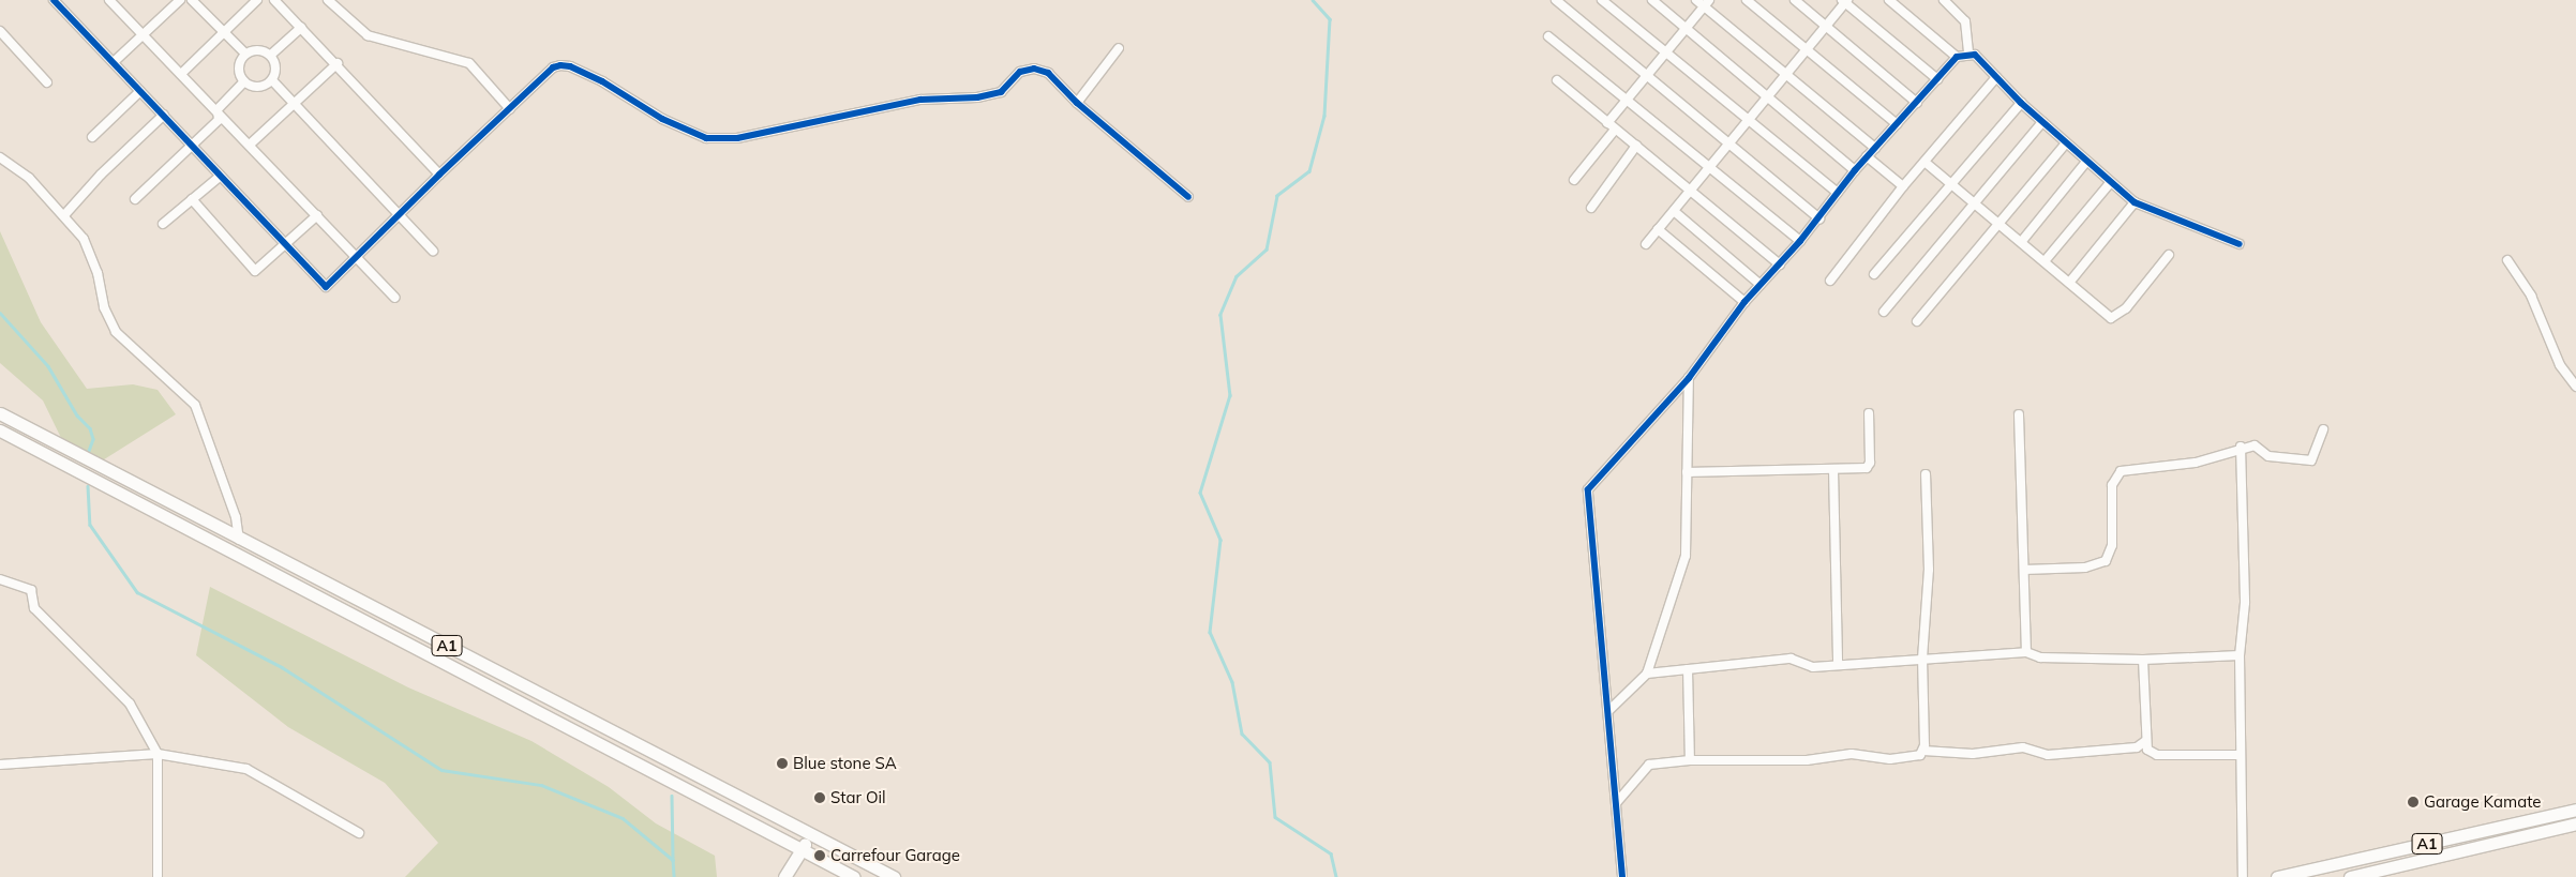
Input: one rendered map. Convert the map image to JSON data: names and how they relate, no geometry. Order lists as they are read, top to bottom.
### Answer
{
  "streets": {
    "main road": ["A1"]
  },
  "places": [
    "Blue stone SA",
    "Star Oil",
    "Garage Kamate",
    "Carrefour Garage"
  ]
}
